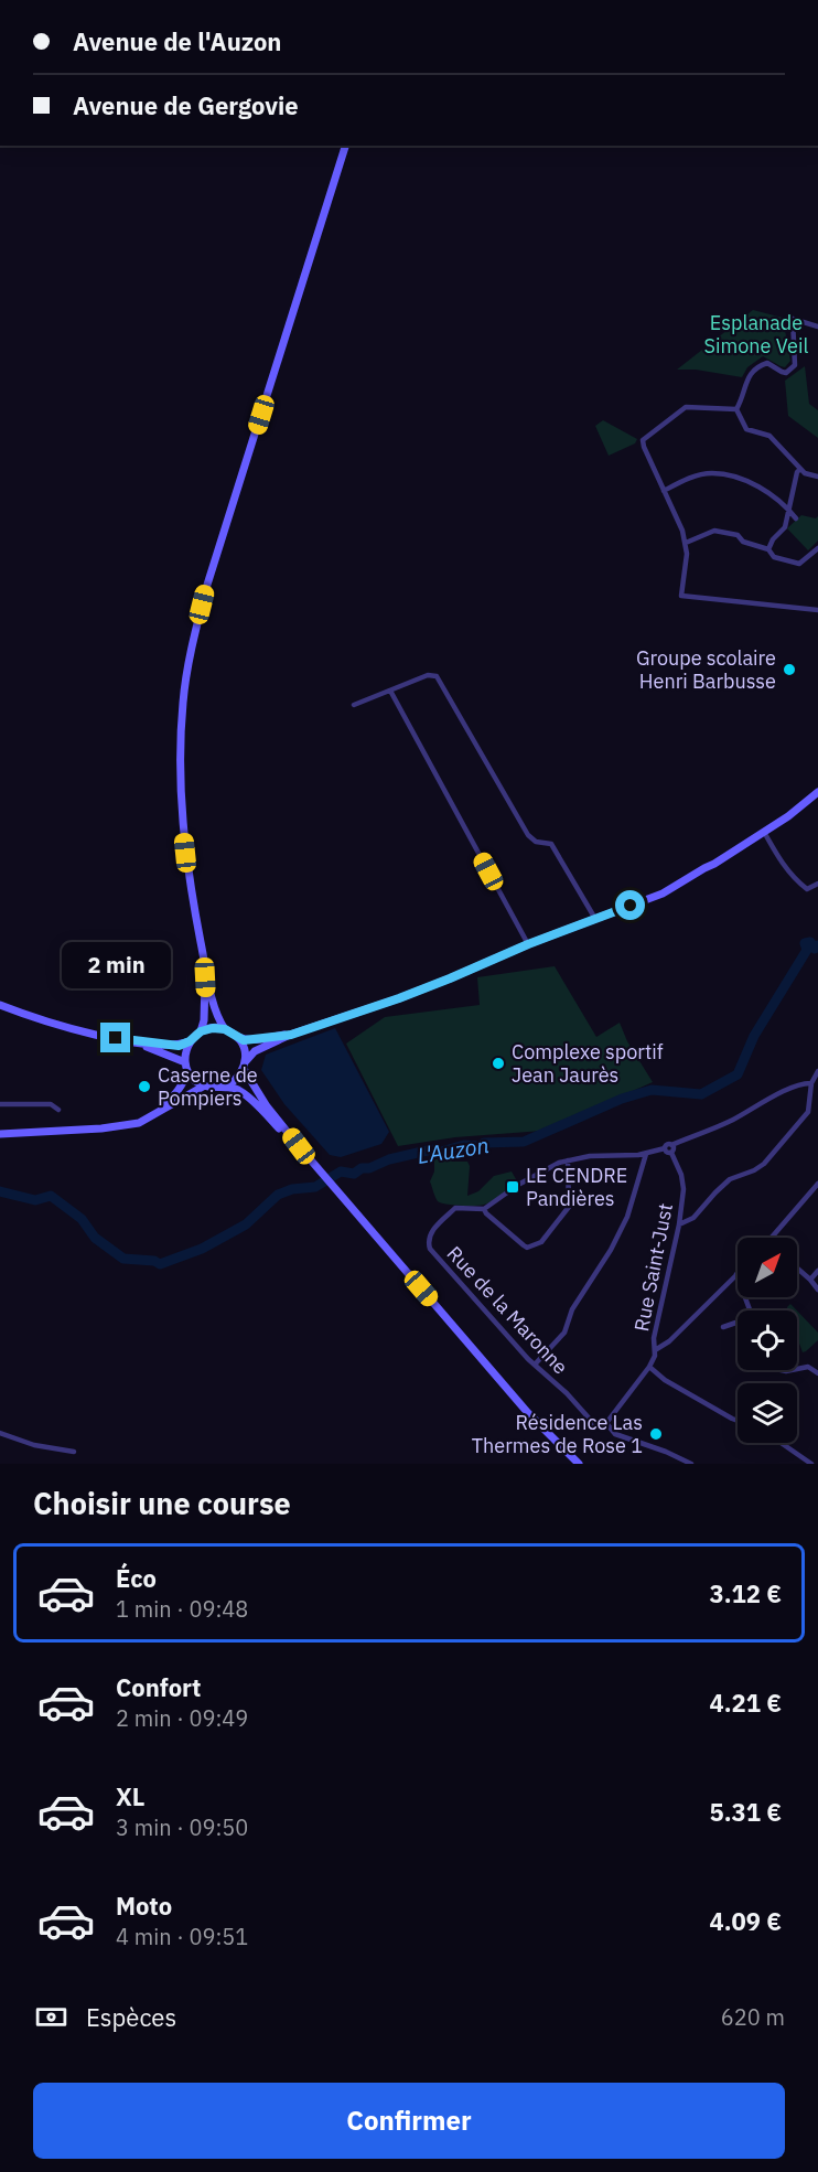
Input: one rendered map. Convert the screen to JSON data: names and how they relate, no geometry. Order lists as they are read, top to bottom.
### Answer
{
  "streets": {
    "street": ["Rue Saint-Just", "Rue de la Maronne"]
  },
  "crossings": [
    ["Rue Saint-Just", "Rue de la Maronne"]
  ],
  "water": ["L'Auzon"],
  "parks": ["Esplanade Simone Veil"],
  "places": {
    "other": [
      "Groupe scolaire Henri Barbusse",
      "Complexe sportif Jean Jaurès",
      "Caserne de Pompiers",
      "Résidence Las Thermes de Rose 1"
    ],
    "transit": ["LE CENDRE Pandières"]
  },
  "north": "top right",
  "page": {
    "banner": ["Avenue de l'Auzon", "Avenue de Gergovie"],
    "bubble": "2 min",
    "heading": "Choisir une course",
    "list": [
      {
        "name": "Éco",
        "note": "1 min · 09:48",
        "value": "3.12 €"
      },
      {
        "name": "Confort",
        "note": "2 min · 09:49",
        "value": "4.21 €"
      },
      {
        "name": "XL",
        "note": "3 min · 09:50",
        "value": "5.31 €"
      },
      {
        "name": "Moto",
        "note": "4 min · 09:51",
        "value": "4.09 €"
      }
    ],
    "pay": ["Espèces", "620 m"],
    "buttons": "Confirmer"
  }
}
